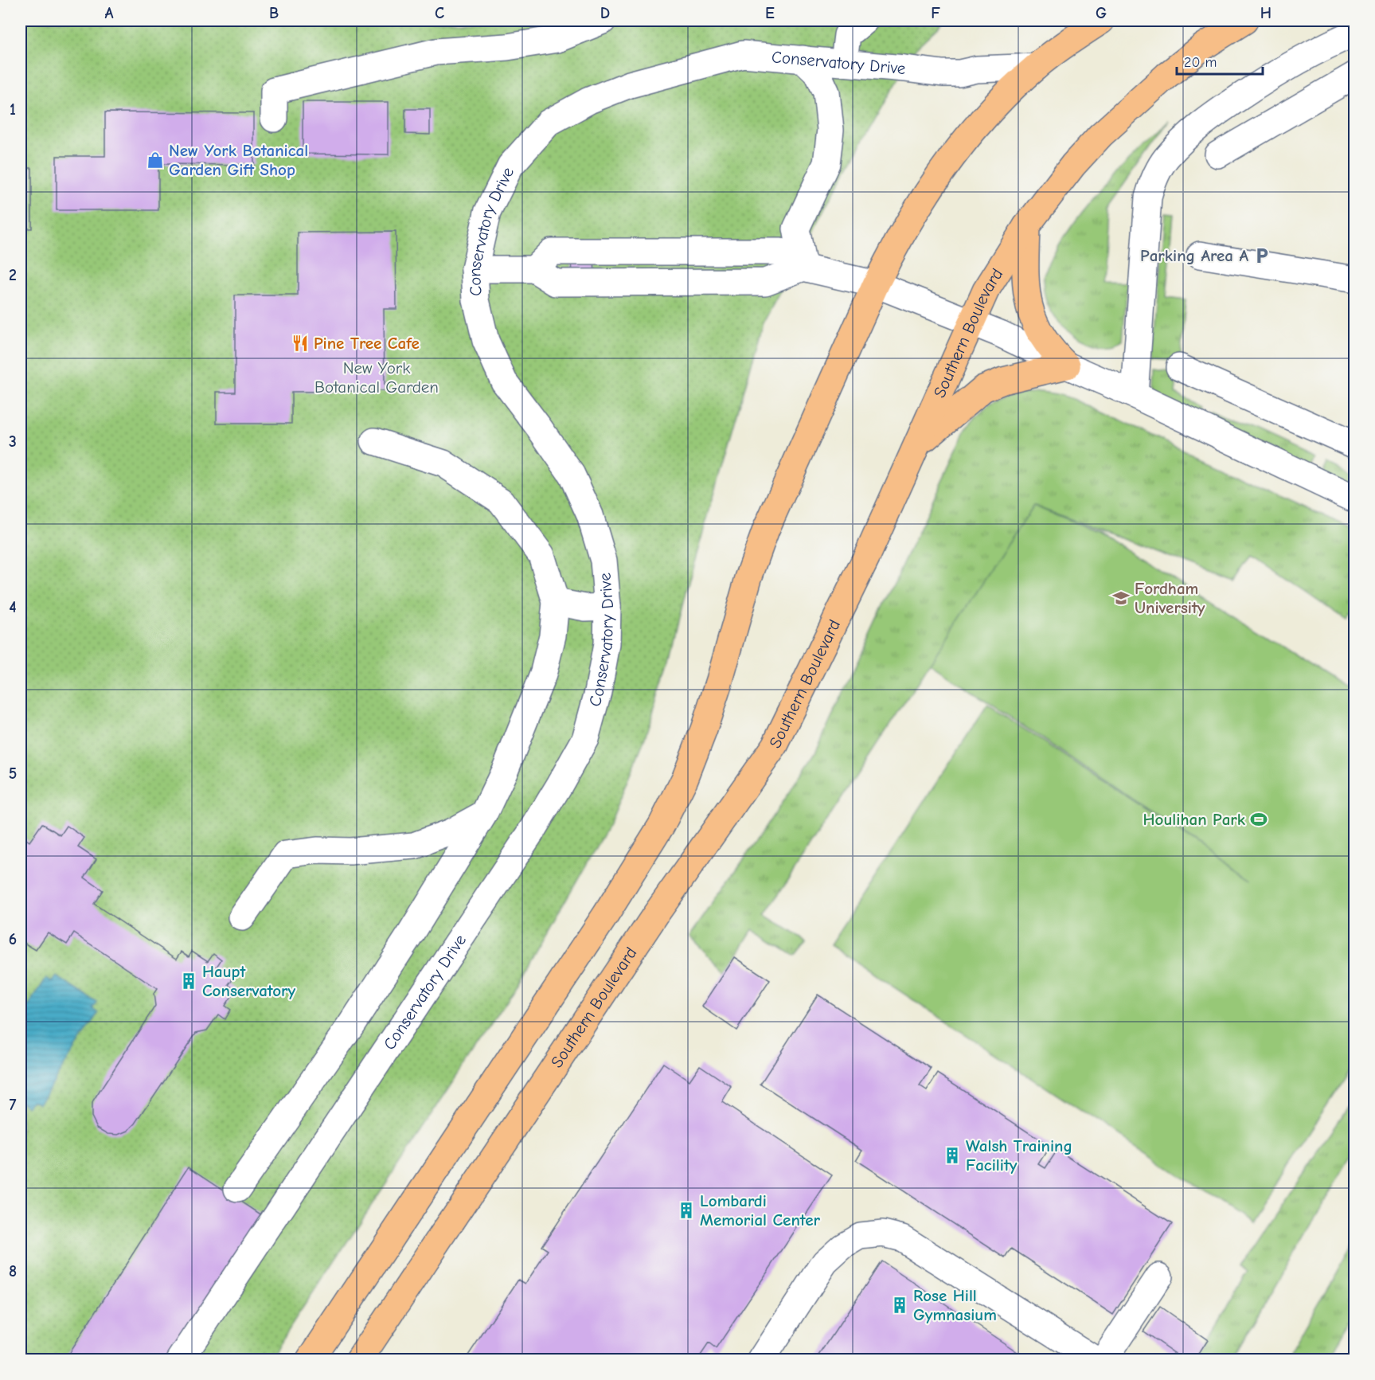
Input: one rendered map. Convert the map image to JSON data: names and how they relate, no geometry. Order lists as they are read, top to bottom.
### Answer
{
  "streets": {
    "main road": ["Southern Boulevard"],
    "lane": ["Conservatory Drive"]
  },
  "parks": ["New York Botanical Garden"],
  "places": {
    "shop": ["New York Botanical Garden Gift Shop"],
    "parking": ["Parking Area A"],
    "restaurant": ["Pine Tree Cafe"],
    "school or university": ["Fordham University"],
    "sports": ["Houlihan Park"],
    "building": [
      "Haupt Conservatory",
      "Walsh Training Facility",
      "Lombardi Memorial Center",
      "Rose Hill Gymnasium"
    ]
  },
  "scale_bar": "20 m",
  "grid": {
    "columns": [
      "A",
      "B",
      "C",
      "D",
      "E",
      "F",
      "G",
      "H"
    ],
    "rows": [
      "1",
      "2",
      "3",
      "4",
      "5",
      "6",
      "7",
      "8"
    ]
  }
}
